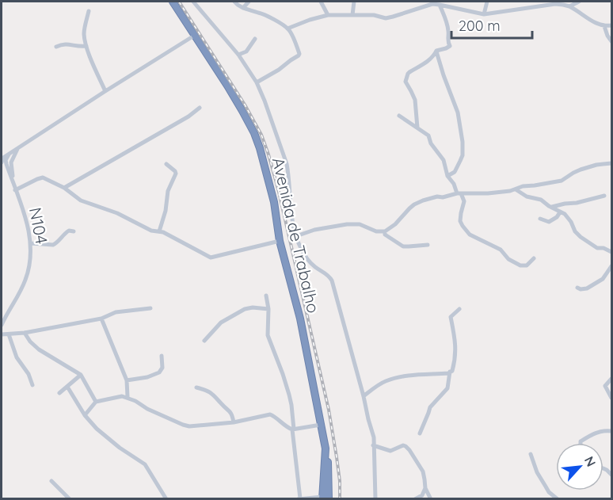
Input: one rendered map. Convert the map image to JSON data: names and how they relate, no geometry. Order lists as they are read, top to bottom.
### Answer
{
  "streets": {
    "highway": ["Avenida de Trabalho"],
    "street": ["N104"]
  },
  "crossings": [
    ["N104", "Avenida de Trabalho"]
  ],
  "scale_bar": "200 m",
  "north": "top right"
}
